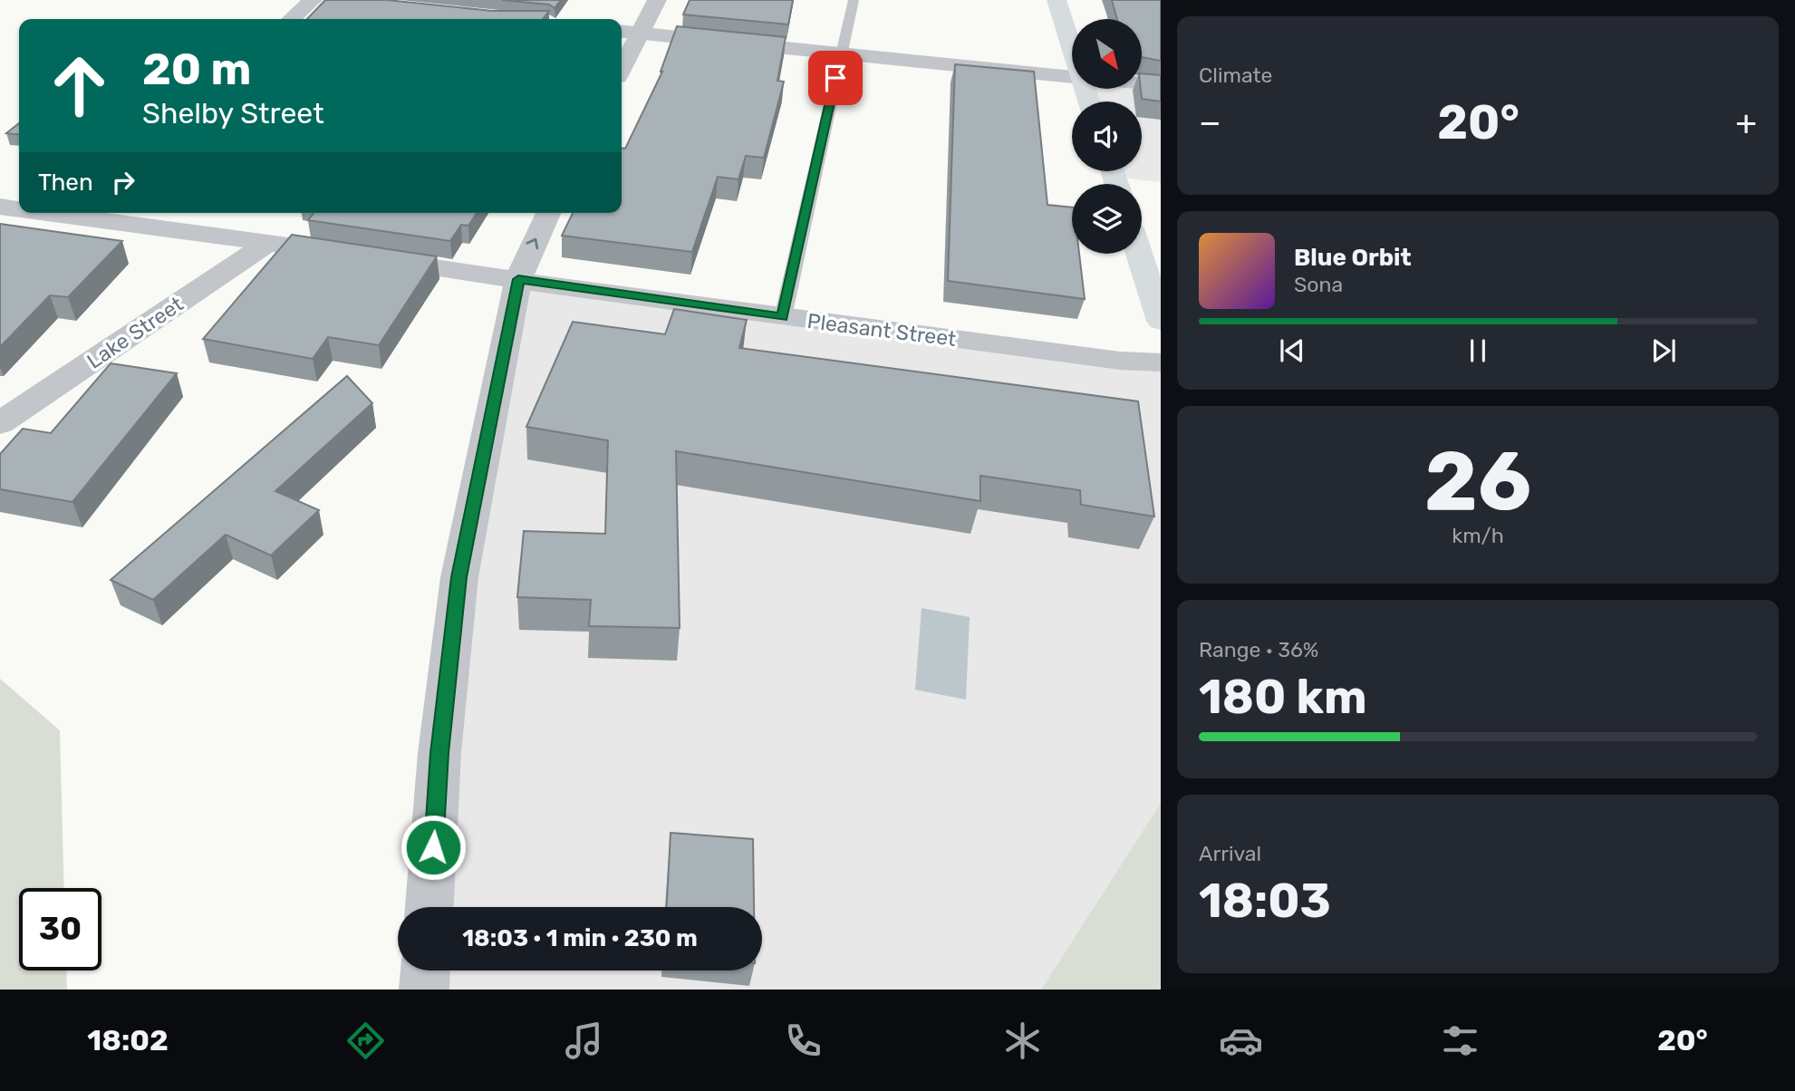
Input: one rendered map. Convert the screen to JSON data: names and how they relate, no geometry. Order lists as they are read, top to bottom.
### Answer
{
  "streets": {
    "street": ["Pleasant Street", "Lake Street"]
  },
  "crossings": [
    ["Pleasant Street", "Lake Street"]
  ],
  "north": "bottom right",
  "page": {
    "tile": [
      "Climate",
      ["26", "km/h"],
      ["Range · 36%", "180 km"],
      ["Arrival", "18:03"]
    ],
    "turn": ["20 m", "Shelby Street"],
    "heat": ["−", "20°", "+"],
    "then": "Then",
    "song": ["Blue Orbit", "Sona"],
    "limit": "30",
    "trip": "18:03 · 1 min · 230 m",
    "tabs": ["18:02", "20°"]
  }
}
